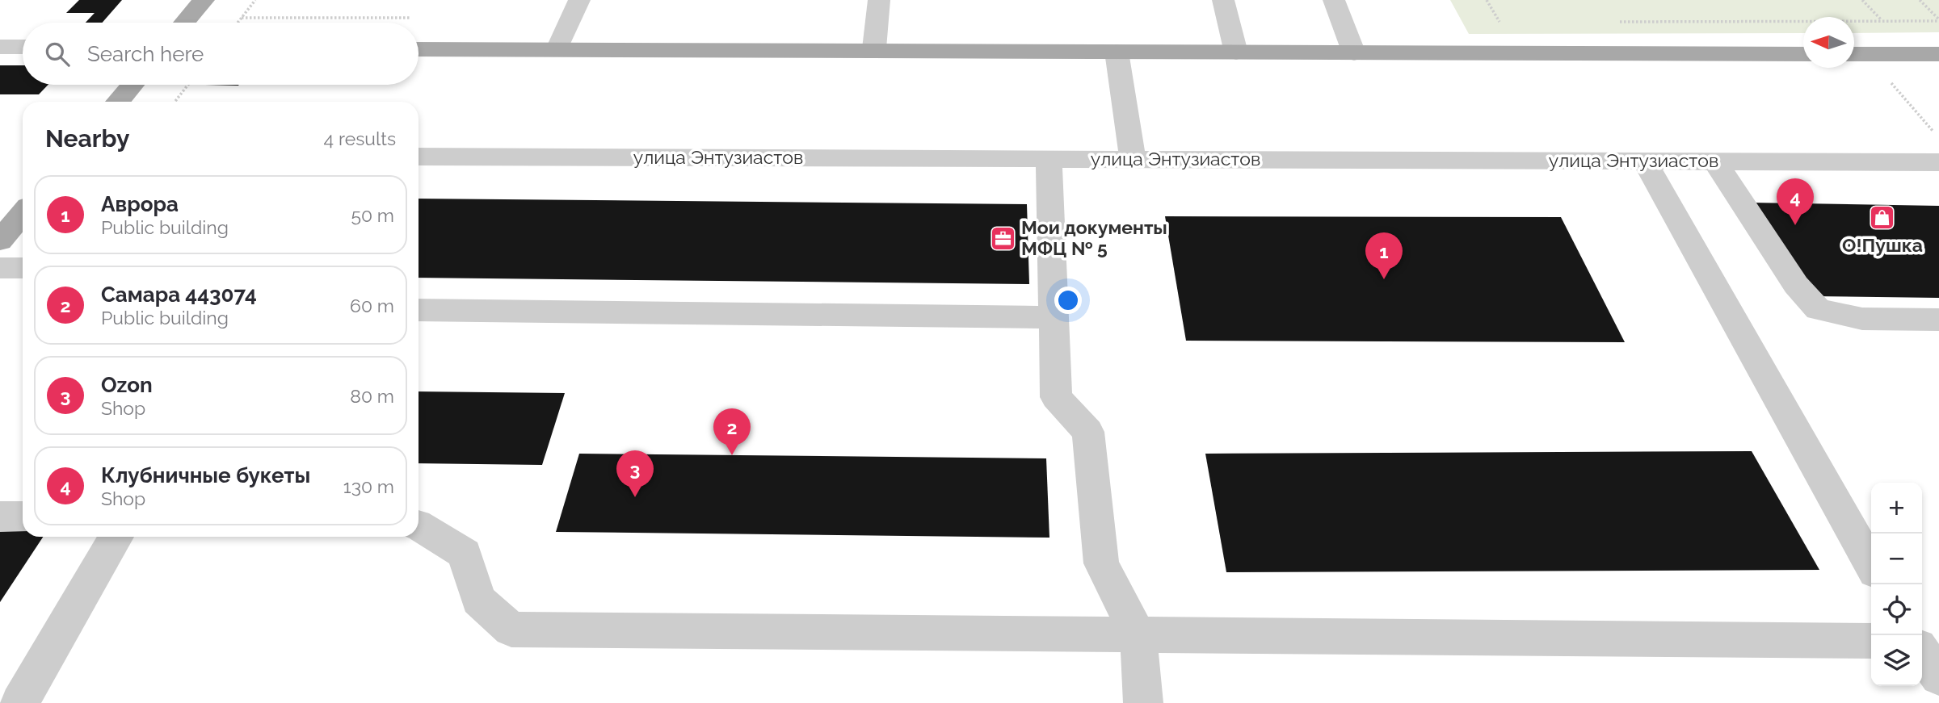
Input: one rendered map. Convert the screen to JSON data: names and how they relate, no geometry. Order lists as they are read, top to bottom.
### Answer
{
  "streets": {
    "street": ["улица Энтузиастов"]
  },
  "places": {
    "shop": ["О!Пушка"],
    "office": ["Мои документы МФЦ № 5"]
  },
  "north": "left",
  "page": {
    "search": "Search here",
    "heading": ["Nearby", "4 results"],
    "list": [
      {
        "mark": "1",
        "name": "Аврора",
        "note": "Public building",
        "value": "50 m"
      },
      {
        "mark": "2",
        "name": "Самара 443074",
        "note": "Public building",
        "value": "60 m"
      },
      {
        "mark": "3",
        "name": "Ozon",
        "note": "Shop",
        "value": "80 m"
      },
      {
        "mark": "4",
        "name": "Клубничные букеты",
        "note": "Shop",
        "value": "130 m"
      }
    ],
    "pins": [
      "4",
      "1",
      "2",
      "3"
    ],
    "map_buttons": ["+", "−"]
  }
}
